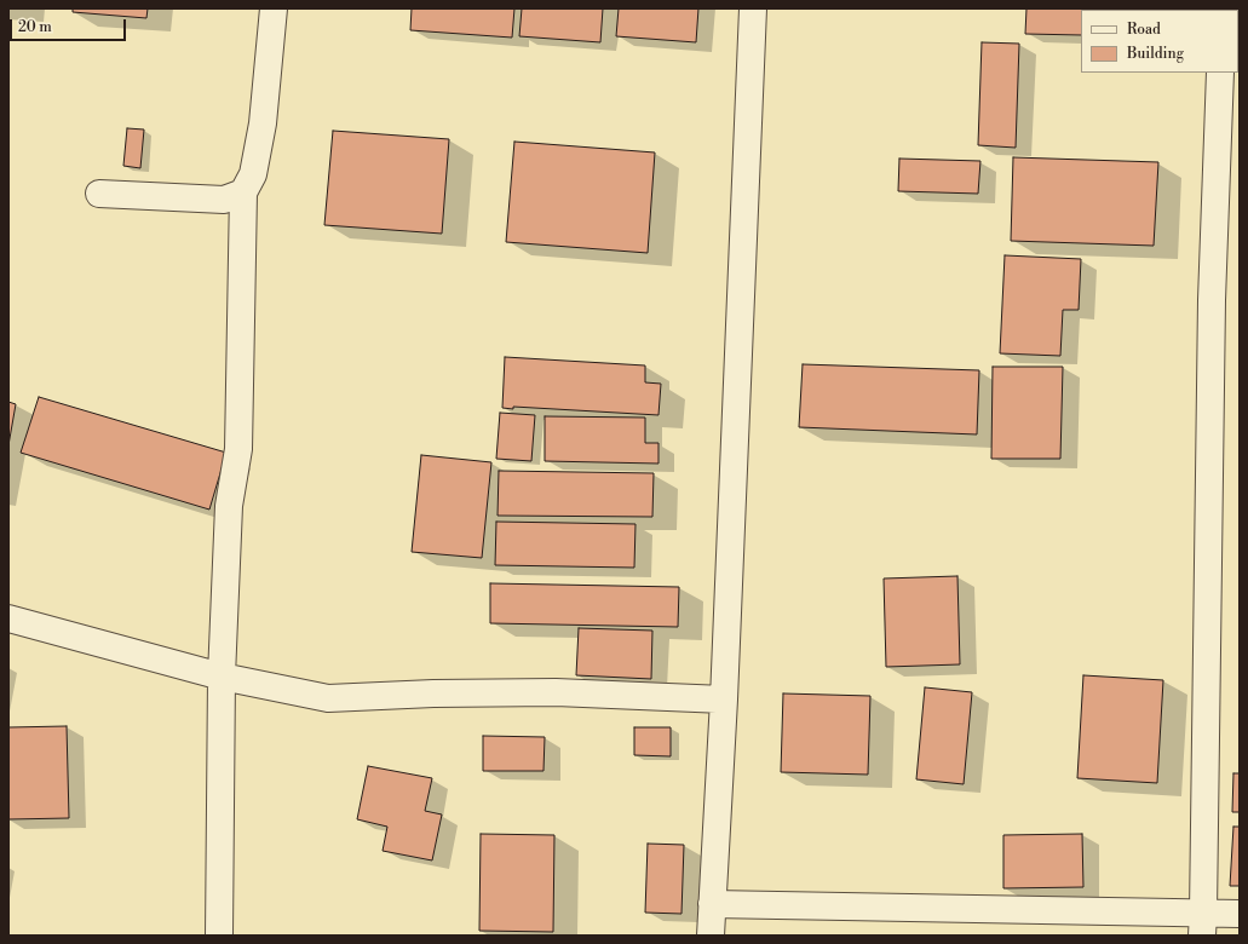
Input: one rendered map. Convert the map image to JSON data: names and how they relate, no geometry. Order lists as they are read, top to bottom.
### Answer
{
  "legend": ["Road", "Building"],
  "scale_bar": "20 m"
}
